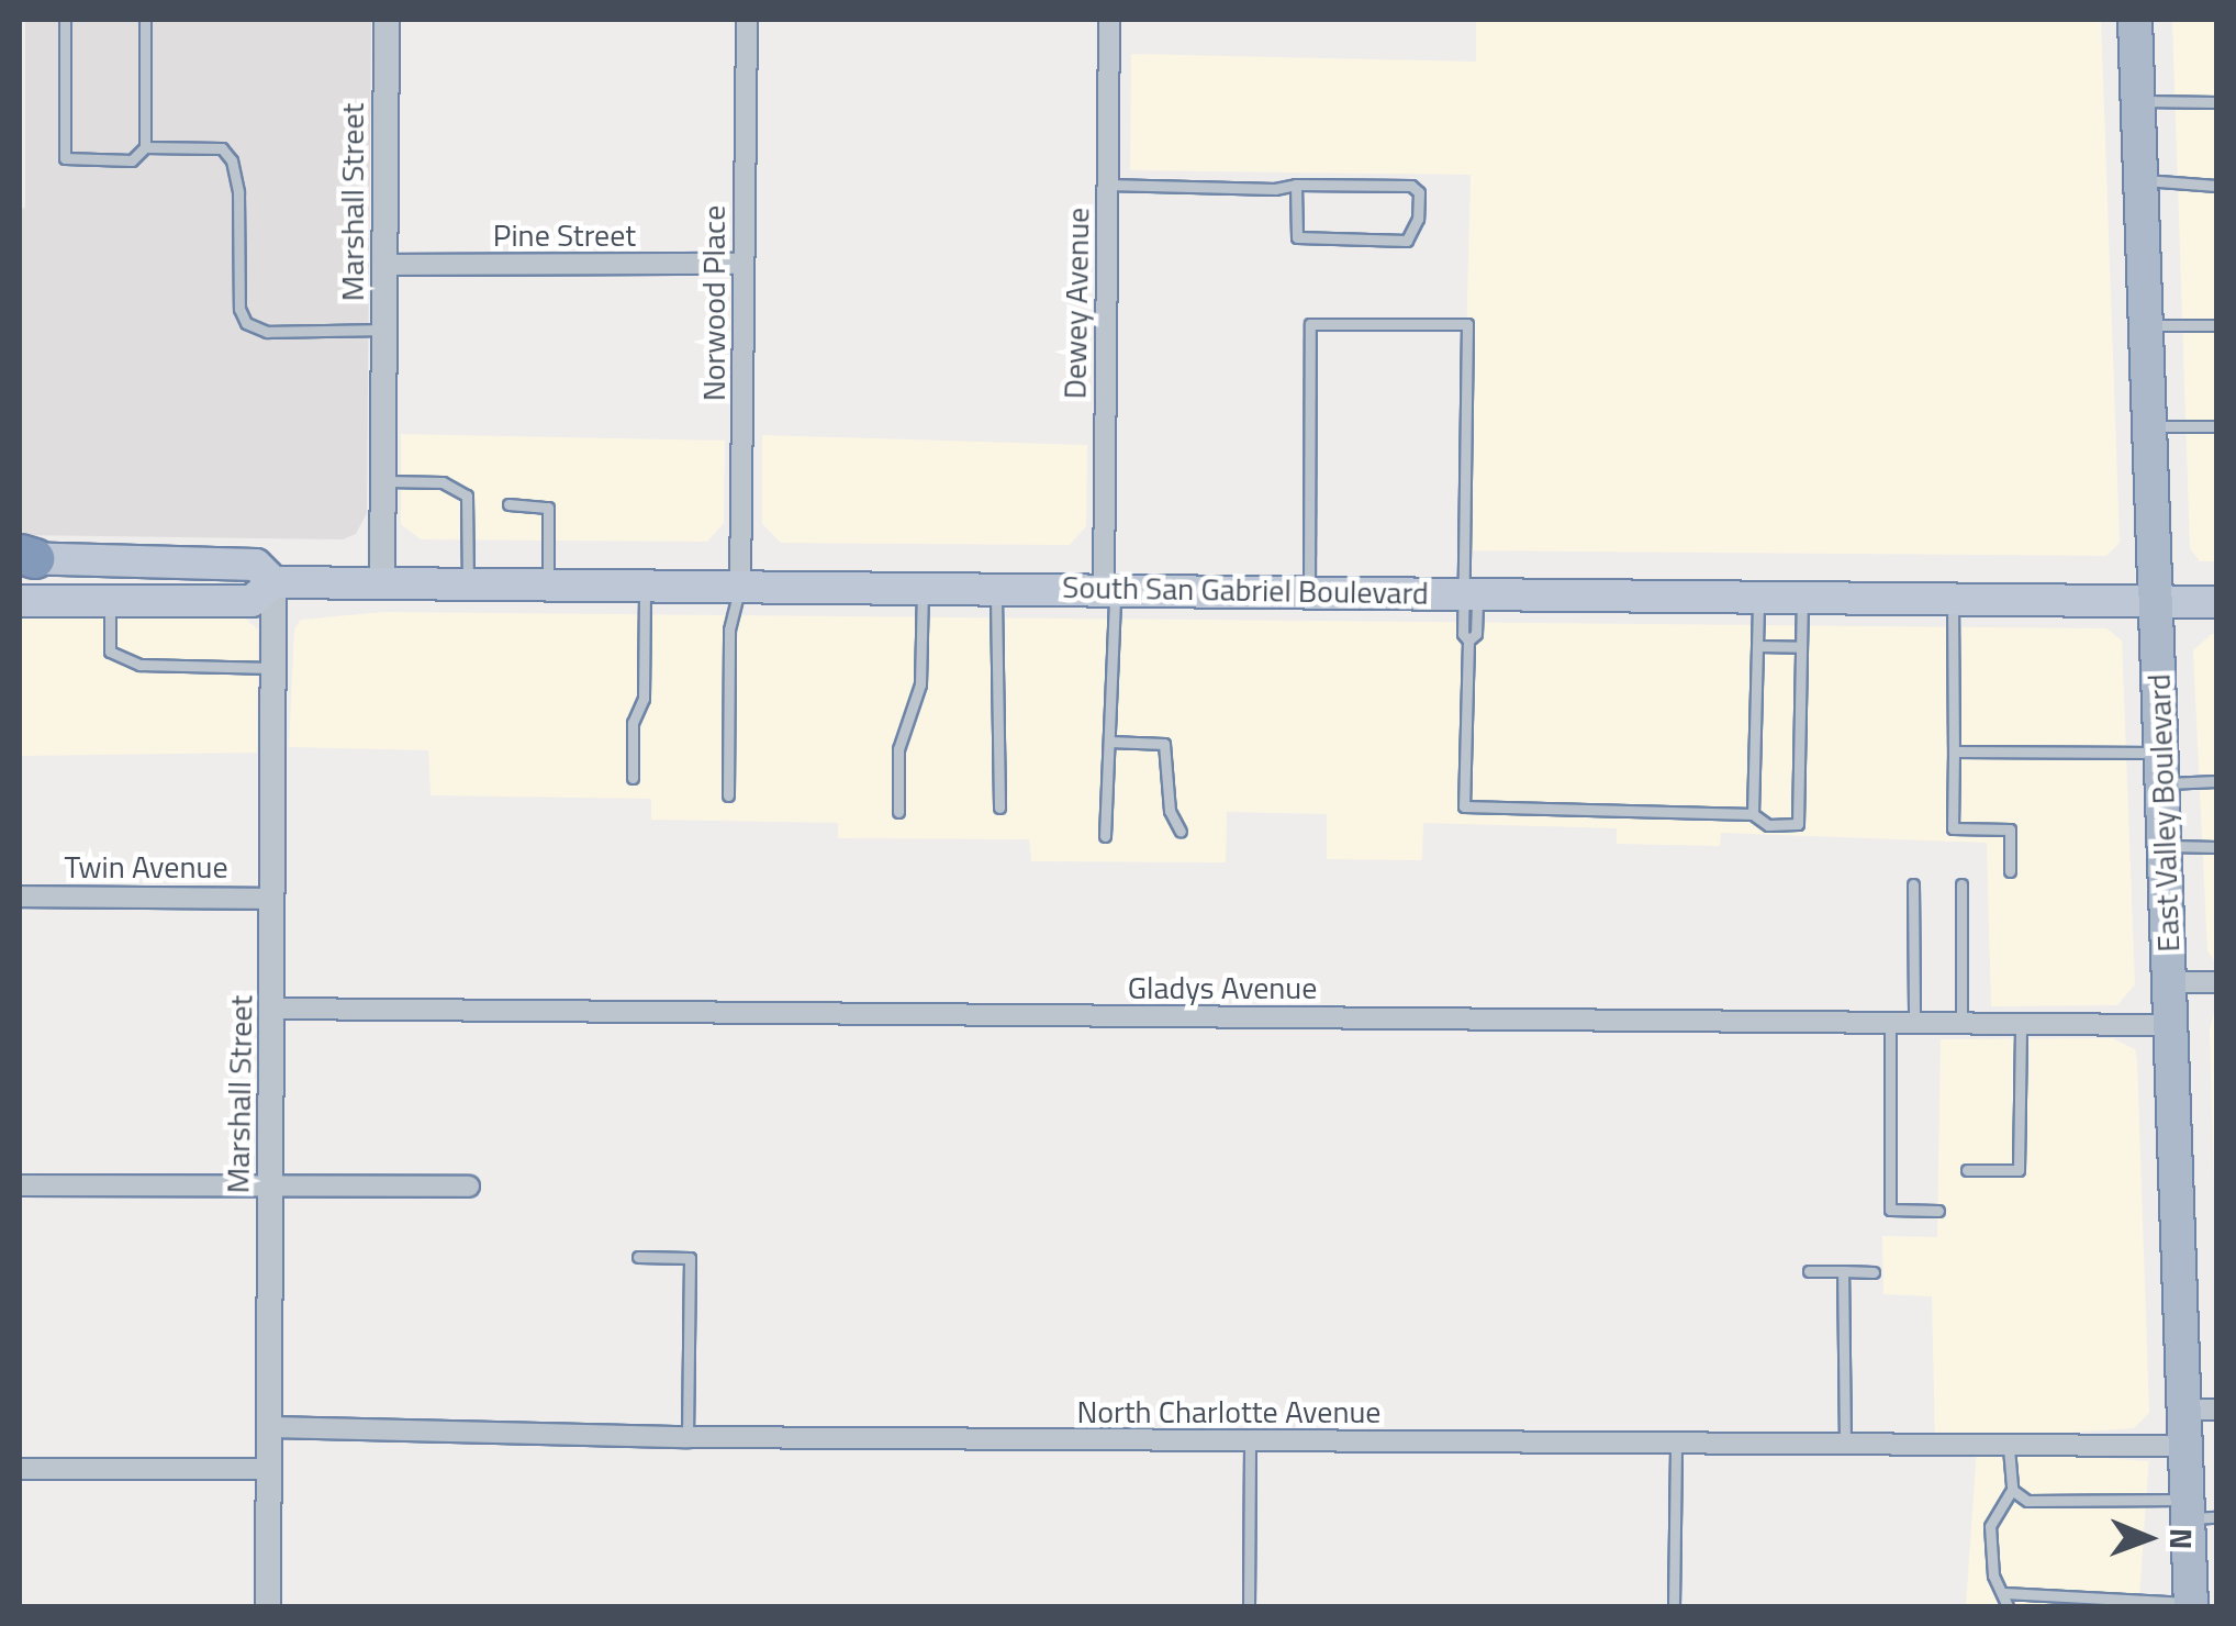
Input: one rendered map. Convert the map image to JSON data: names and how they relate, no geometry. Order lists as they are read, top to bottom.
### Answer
{
  "streets": {
    "main road": ["South San Gabriel Boulevard", "East Valley Boulevard"],
    "street": [
      "Marshall Street",
      "Pine Street",
      "Norwood Place",
      "Dewey Avenue",
      "Twin Avenue",
      "Gladys Avenue",
      "North Charlotte Avenue"
    ]
  },
  "crossings": [
    ["Marshall Street", "Pine Street"],
    ["Marshall Street", "South San Gabriel Boulevard"],
    ["Marshall Street", "Twin Avenue"],
    ["Marshall Street", "Gladys Avenue"],
    ["Marshall Street", "North Charlotte Avenue"],
    ["Pine Street", "Norwood Place"],
    ["Norwood Place", "South San Gabriel Boulevard"],
    ["Dewey Avenue", "South San Gabriel Boulevard"],
    ["South San Gabriel Boulevard", "East Valley Boulevard"],
    ["East Valley Boulevard", "Gladys Avenue"],
    ["East Valley Boulevard", "North Charlotte Avenue"]
  ],
  "north": "right"
}
